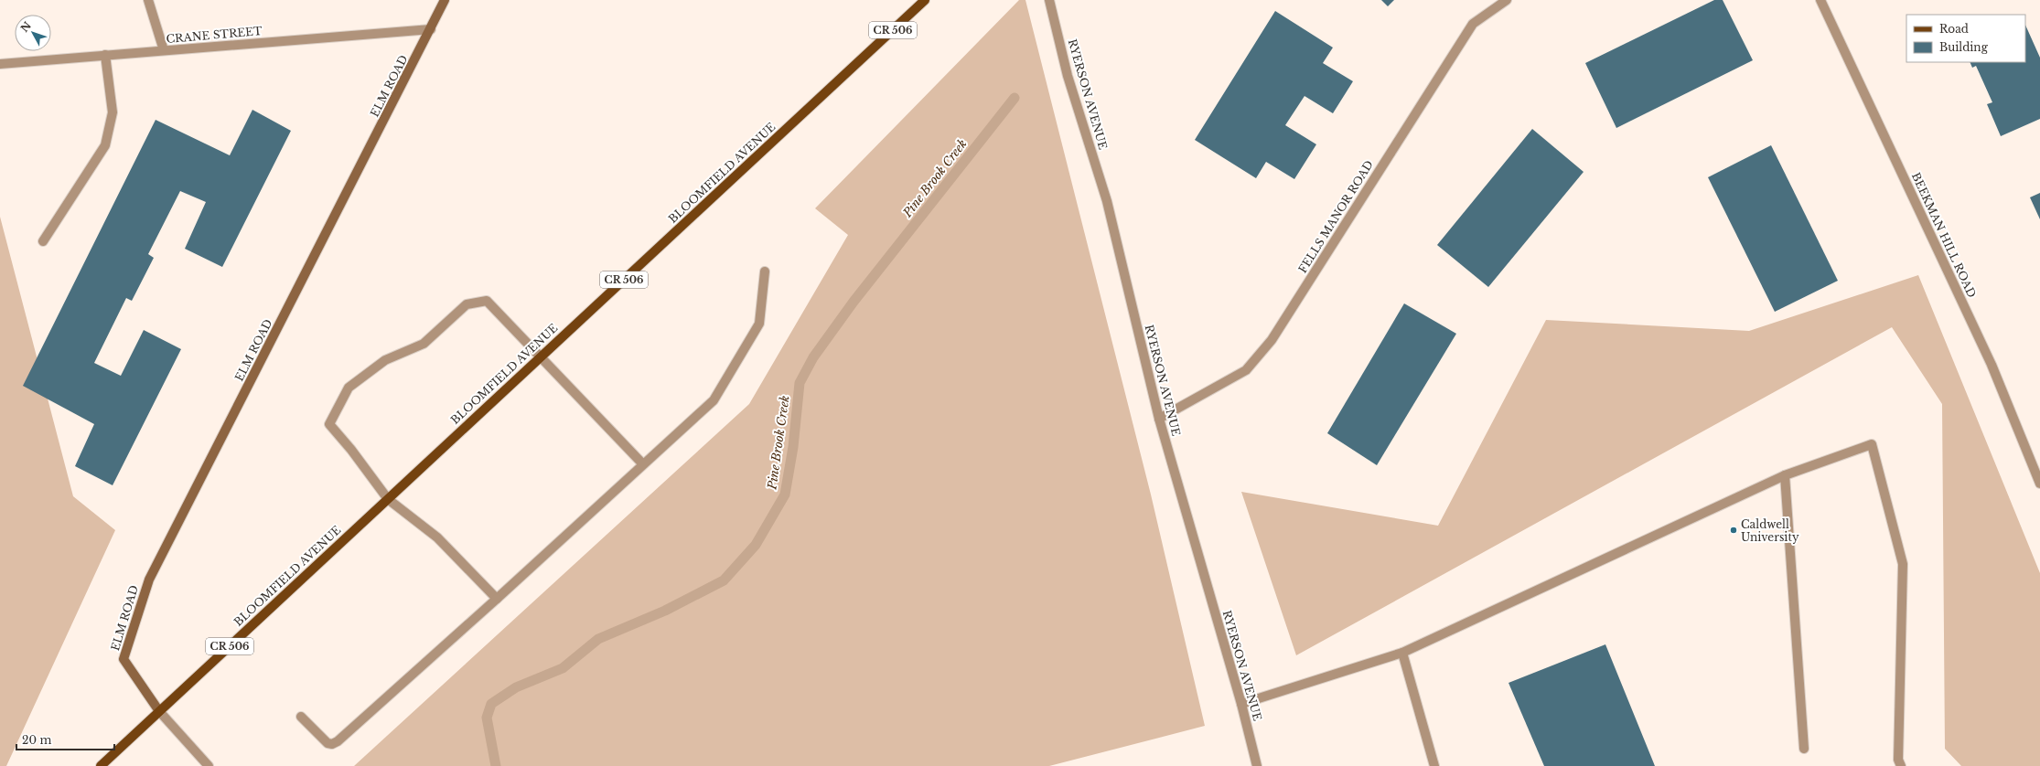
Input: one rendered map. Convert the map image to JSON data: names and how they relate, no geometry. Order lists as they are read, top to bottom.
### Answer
{
  "streets": {
    "main road": ["CR 506", "BLOOMFIELD AVENUE"],
    "street": [
      "CRANE STREET",
      "ELM ROAD",
      "RYERSON AVENUE",
      "FELLS MANOR ROAD",
      "BEEKMAN HILL ROAD"
    ]
  },
  "crossings": [
    ["CRANE STREET", "ELM ROAD"],
    ["ELM ROAD", "BLOOMFIELD AVENUE"],
    ["RYERSON AVENUE", "FELLS MANOR ROAD"]
  ],
  "water": ["Pine Brook Creek"],
  "places": ["Caldwell University"],
  "legend": ["Road", "Building"],
  "scale_bar": "20 m",
  "north": "top left"
}
